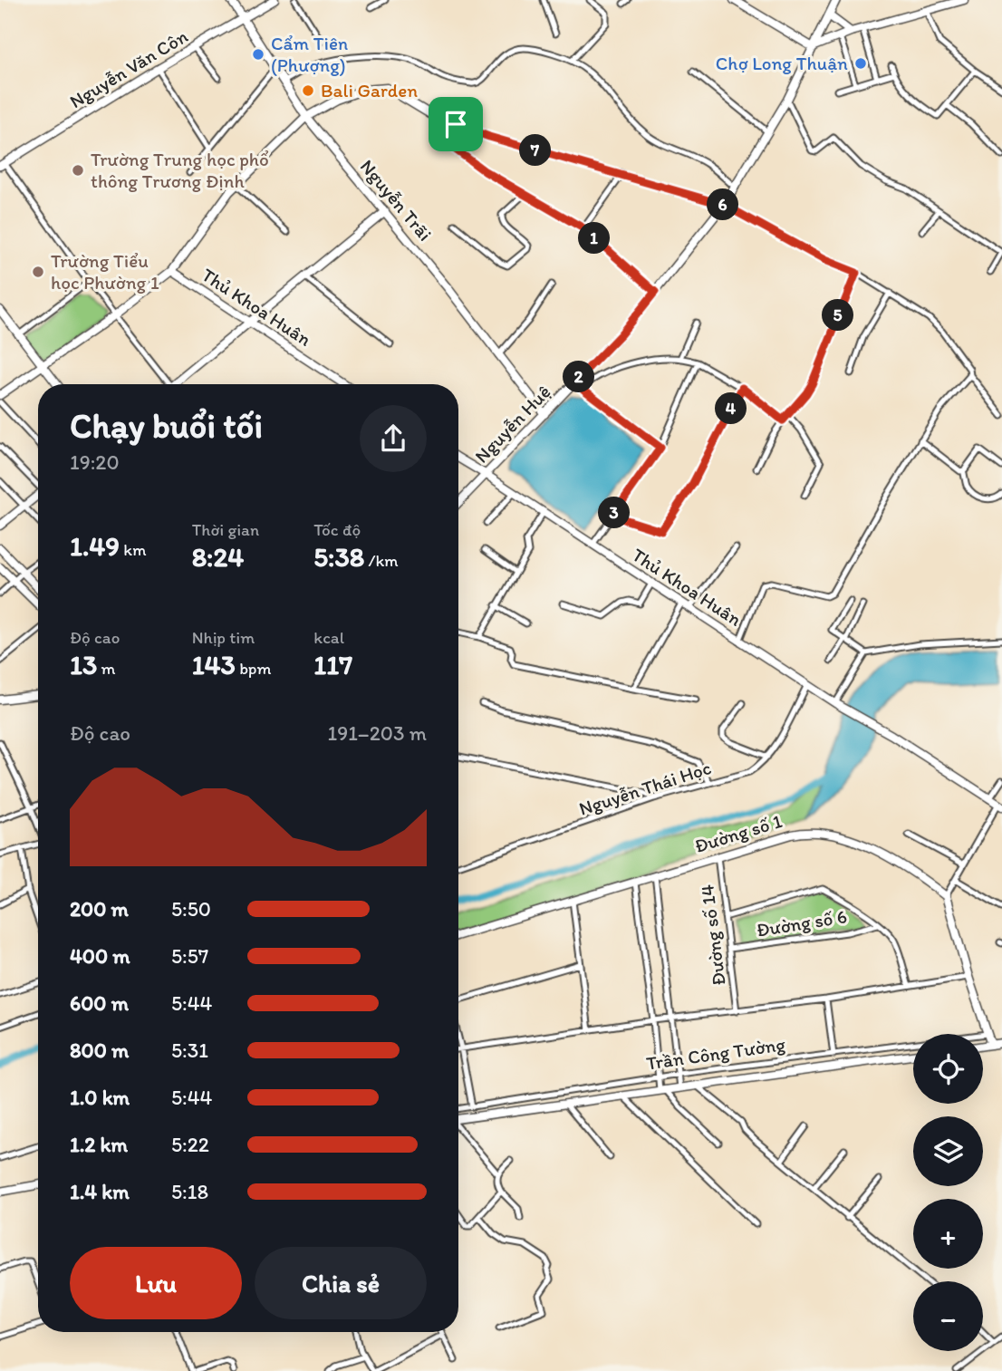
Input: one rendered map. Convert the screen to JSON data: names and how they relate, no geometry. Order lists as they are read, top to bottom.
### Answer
{
  "streets": {
    "street": [
      "Nguyễn Văn Côn",
      "Nguyễn Trãi",
      "Thủ Khoa Huân",
      "Nguyễn Huệ",
      "Nguyễn Thái Học",
      "Đường số 1",
      "Đường số 6",
      "Đường số 14",
      "Trần Công Tường"
    ]
  },
  "crossings": [
    ["Nguyễn Văn Côn", "Nguyễn Trãi"],
    ["Nguyễn Trãi", "Nguyễn Huệ"],
    ["Thủ Khoa Huân", "Nguyễn Huệ"],
    ["Thủ Khoa Huân", "Nguyễn Thái Học"],
    ["Đường số 1", "Đường số 14"],
    ["Đường số 6", "Đường số 14"]
  ],
  "places": [
    "Cẩm Tiên (Phượng)",
    "Chợ Long Thuận",
    "Bali Garden",
    "Trường Trung học phổ thông Trương Định",
    "Trường Tiểu học Phường 1"
  ],
  "page": {
    "pins": [
      "7",
      "6",
      "1",
      "5",
      "2",
      "4",
      "3"
    ],
    "heading": ["Chạy buổi tối", "19:20"],
    "stats": [
      ["1.49 km"],
      ["Thời gian", "8:24"],
      ["Tốc độ", "5:38 /km"],
      ["Độ cao", "13 m"],
      ["Nhịp tim", "143 bpm"],
      ["kcal", "117"]
    ],
    "chart": ["Độ cao", "191–203 m"],
    "list": [
      {
        "name": "200 m",
        "note": "5:50"
      },
      {
        "name": "400 m",
        "note": "5:57"
      },
      {
        "name": "600 m",
        "note": "5:44"
      },
      {
        "name": "800 m",
        "note": "5:31"
      },
      {
        "name": "1.0 km",
        "note": "5:44"
      },
      {
        "name": "1.2 km",
        "note": "5:22"
      },
      {
        "name": "1.4 km",
        "note": "5:18"
      }
    ],
    "map_buttons": ["+", "−"],
    "buttons": ["Lưu", "Chia sẻ"]
  }
}
